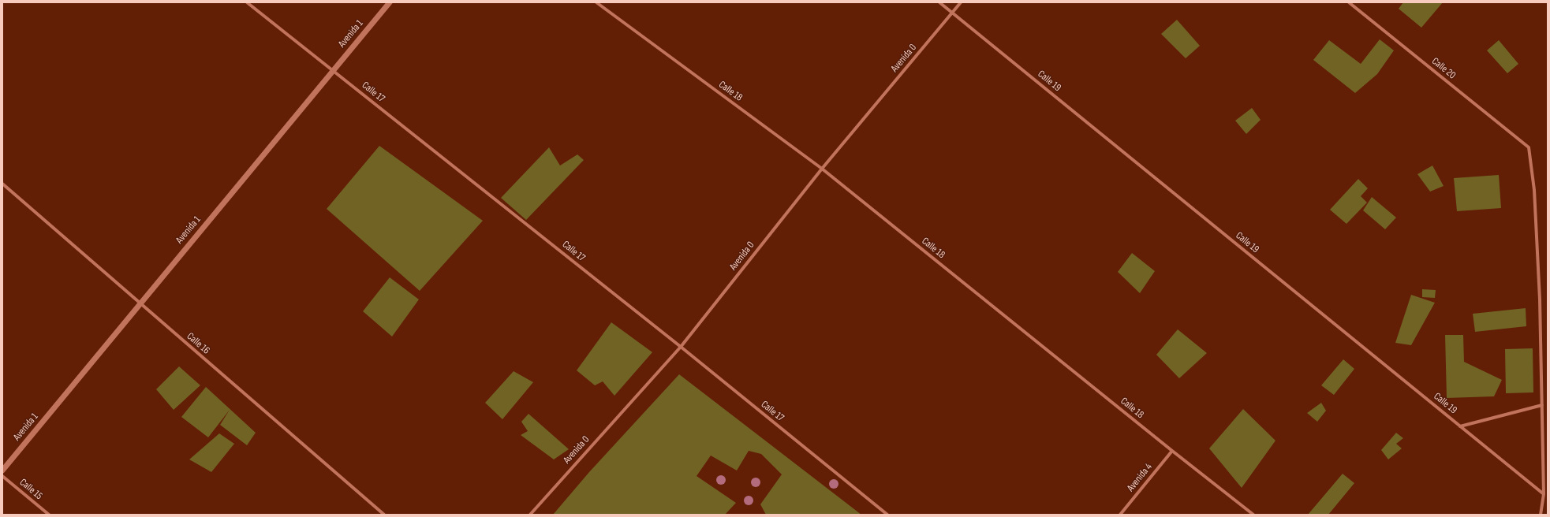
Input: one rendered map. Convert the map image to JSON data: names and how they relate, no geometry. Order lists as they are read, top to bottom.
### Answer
{
  "streets": {
    "street": [
      "Avenida 1",
      "Avenida 0",
      "Calle 20",
      "Calle 19",
      "Calle 18",
      "Calle 17",
      "Calle 16",
      "Avenida 4",
      "Calle 15"
    ]
  },
  "crossings": [
    ["Avenida 1", "Calle 17"],
    ["Avenida 1", "Calle 16"],
    ["Avenida 0", "Calle 19"],
    ["Avenida 0", "Calle 18"],
    ["Avenida 0", "Calle 17"],
    ["Calle 18", "Avenida 4"]
  ]
}
